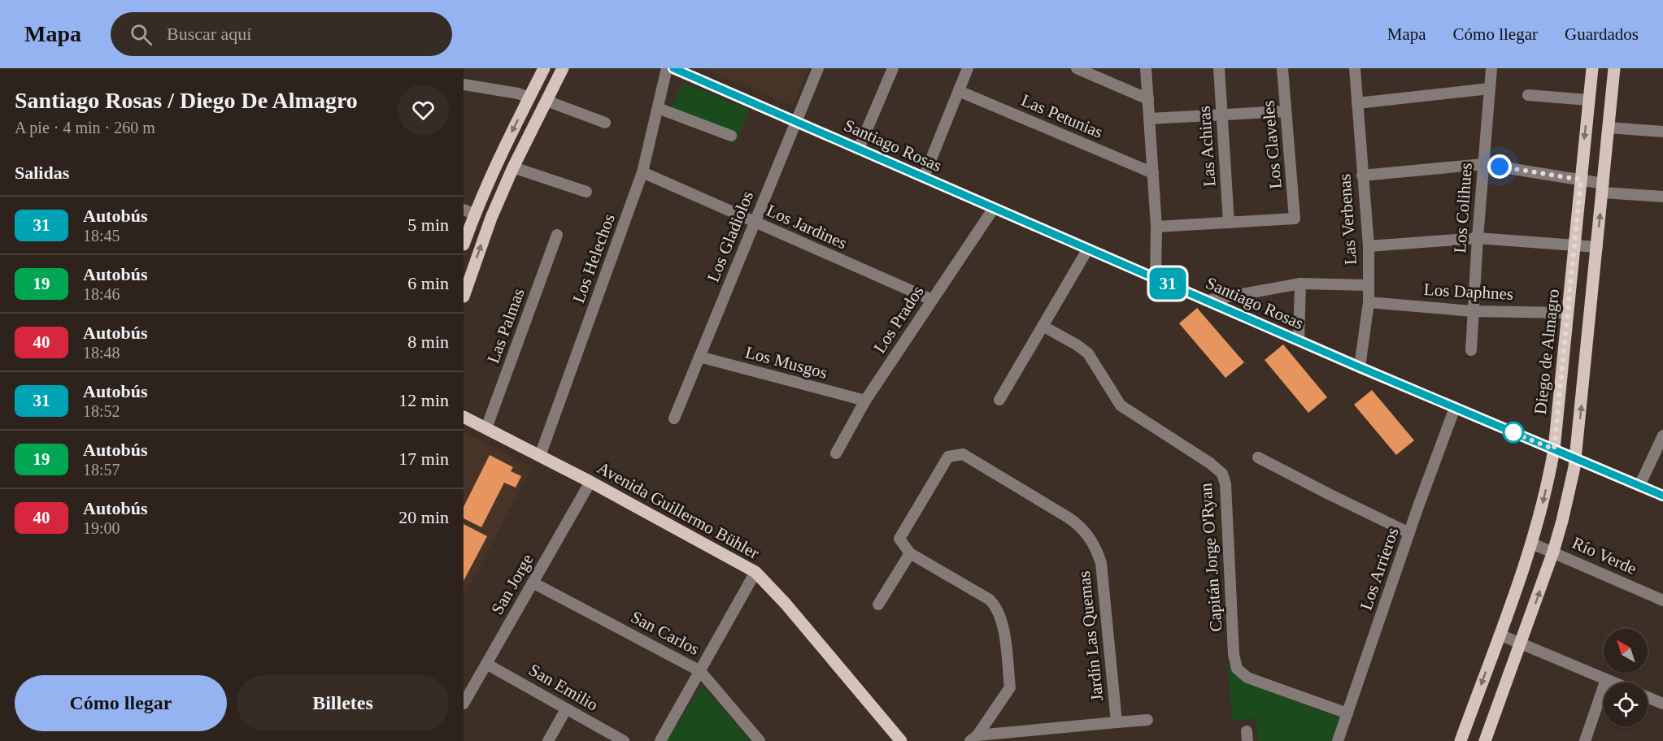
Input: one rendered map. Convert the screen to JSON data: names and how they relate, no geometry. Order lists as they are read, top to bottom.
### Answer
{
  "streets": {
    "main road": ["Diego de Almagro", "Avenida Guillermo Bühler"],
    "street": [
      "Las Petunias",
      "Los Claveles",
      "Santiago Rosas",
      "Las Achiras",
      "Los Colihues",
      "Las Verbenas",
      "Los Jardines",
      "Los Gladiolos",
      "Los Helechos",
      "Los Daphnes",
      "Los Prados",
      "Las Palmas",
      "Los Musgos",
      "Río Verde",
      "Capitán Jorge O'Ryan",
      "Los Arrieros",
      "San Jorge",
      "San Carlos",
      "Jardín Las Quemas",
      "San Emilio"
    ]
  },
  "crossings": [
    ["Los Claveles", "Las Achiras"],
    ["Santiago Rosas", "Las Verbenas"],
    ["Santiago Rosas", "Los Gladiolos"],
    ["Santiago Rosas", "Los Prados"],
    ["Santiago Rosas", "Diego de Almagro"],
    ["Santiago Rosas", "Los Arrieros"],
    ["Los Colihues", "Los Daphnes"],
    ["Las Verbenas", "Los Daphnes"],
    ["Los Jardines", "Los Gladiolos"],
    ["Los Jardines", "Los Helechos"],
    ["Los Jardines", "Los Prados"],
    ["Los Gladiolos", "Los Musgos"],
    ["Los Helechos", "Avenida Guillermo Bühler"],
    ["Los Daphnes", "Diego de Almagro"],
    ["Los Prados", "Los Musgos"],
    ["Las Palmas", "Avenida Guillermo Bühler"],
    ["Diego de Almagro", "Río Verde"],
    ["Avenida Guillermo Bühler", "San Jorge"],
    ["Capitán Jorge O'Ryan", "Los Arrieros"],
    ["San Jorge", "San Carlos"],
    ["San Jorge", "San Emilio"]
  ],
  "lines": ["bus line 31"],
  "north": "top left",
  "page": {
    "header": "Mapa",
    "search": "Buscar aquí",
    "nav": ["Mapa", "Cómo llegar", "Guardados"],
    "heading": [
      ["Santiago Rosas / Diego De Almagro", "A pie · 4 min · 260 m"],
      "Salidas"
    ],
    "on_map": "31",
    "list": [
      {
        "mark": "31",
        "name": "Autobús",
        "note": "18:45",
        "value": "5 min"
      },
      {
        "mark": "19",
        "name": "Autobús",
        "note": "18:46",
        "value": "6 min"
      },
      {
        "mark": "40",
        "name": "Autobús",
        "note": "18:48",
        "value": "8 min"
      },
      {
        "mark": "31",
        "name": "Autobús",
        "note": "18:52",
        "value": "12 min"
      },
      {
        "mark": "19",
        "name": "Autobús",
        "note": "18:57",
        "value": "17 min"
      },
      {
        "mark": "40",
        "name": "Autobús",
        "note": "19:00",
        "value": "20 min"
      }
    ],
    "buttons": ["Cómo llegar", "Billetes"]
  }
}
